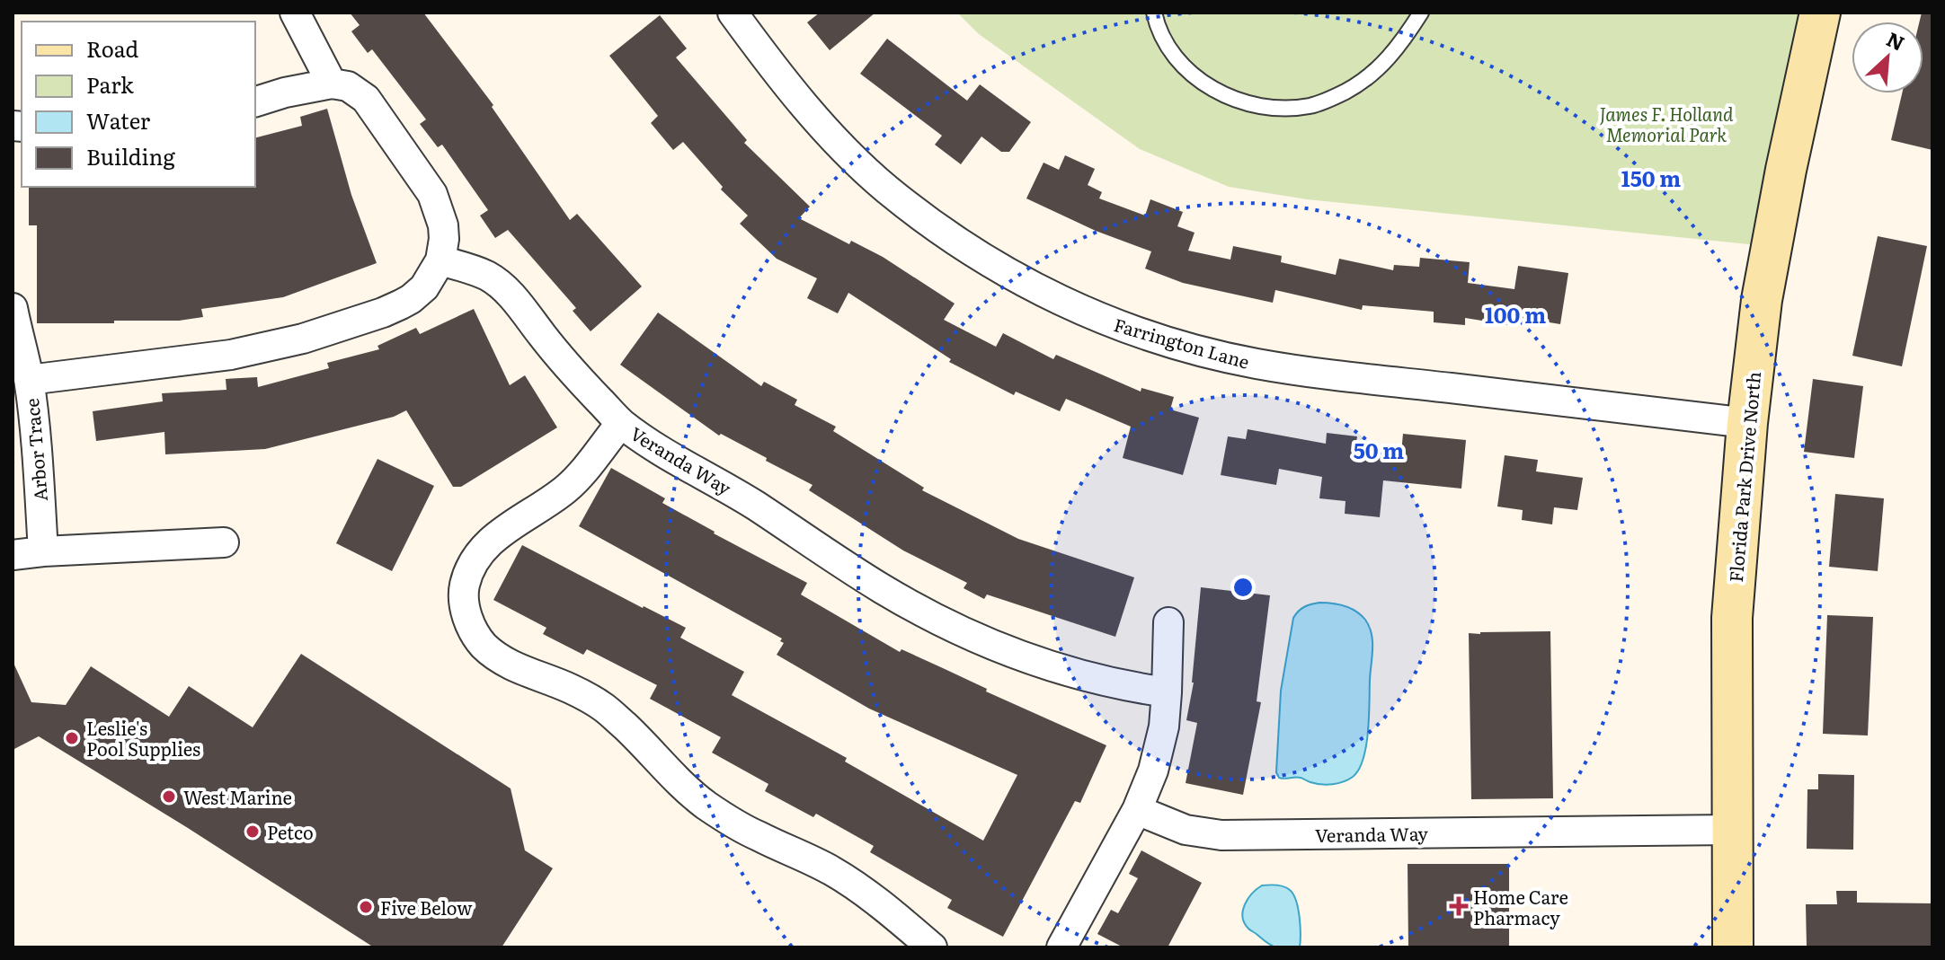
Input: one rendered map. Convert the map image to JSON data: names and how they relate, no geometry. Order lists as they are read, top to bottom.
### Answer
{
  "streets": {
    "street": [
      "Farrington Lane",
      "Arbor Trace",
      "Veranda Way",
      "Florida Park Drive North"
    ]
  },
  "crossings": [
    ["Farrington Lane", "Florida Park Drive North"],
    ["Veranda Way", "Florida Park Drive North"]
  ],
  "parks": ["James F. Holland Memorial Park"],
  "places": {
    "other": [
      "Leslie's Pool Supplies",
      "West Marine",
      "Petco",
      "Five Below"
    ],
    "health": ["Home Care Pharmacy"]
  },
  "legend": [
    "Road",
    "Park",
    "Water",
    "Building"
  ],
  "north": "top right",
  "rings": ["150 m", "100 m", "50 m"]
}
